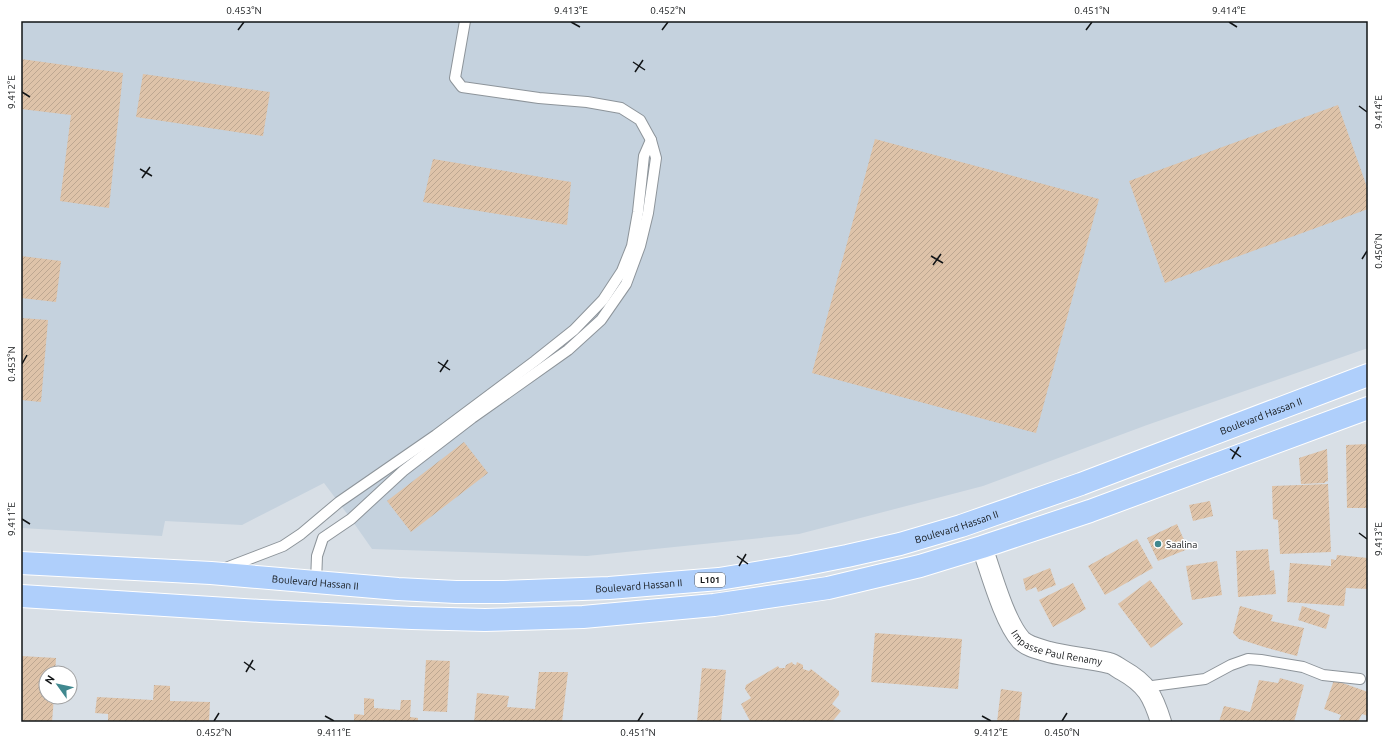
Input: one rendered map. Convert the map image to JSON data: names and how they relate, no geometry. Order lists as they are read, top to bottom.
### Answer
{
  "streets": {
    "highway": ["Boulevard Hassan II", "L101"],
    "street": ["Impasse Paul Renamy"]
  },
  "places": ["Saalina"],
  "north": "top left",
  "coordinates": [
    "0.453°N",
    "9.413°E",
    "0.452°N",
    "0.451°N",
    "9.414°E",
    "9.412°E",
    "0.450°N",
    "9.411°E"
  ]
}
